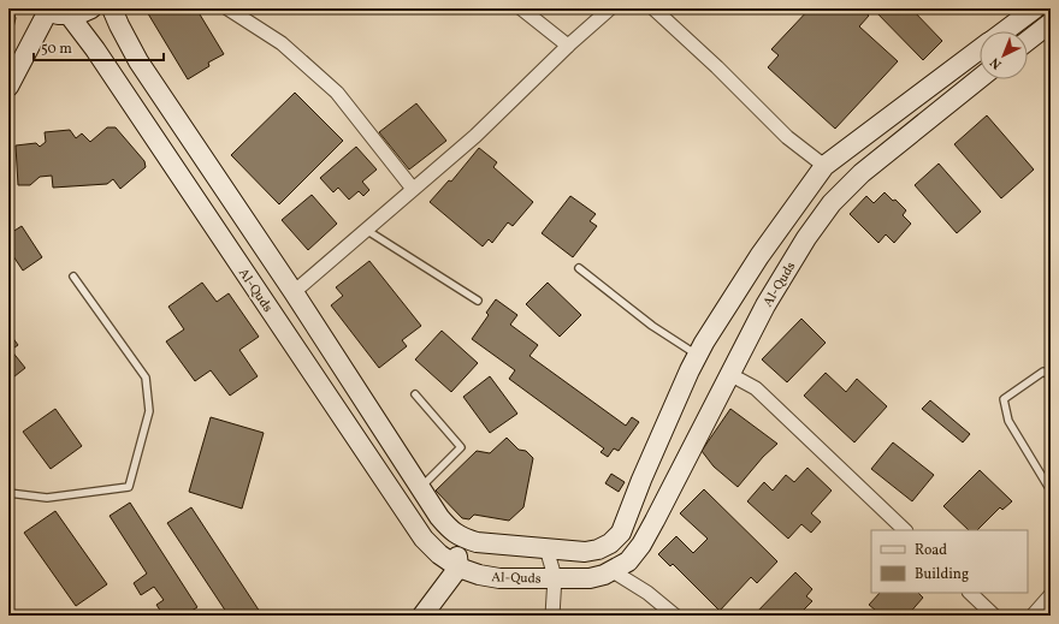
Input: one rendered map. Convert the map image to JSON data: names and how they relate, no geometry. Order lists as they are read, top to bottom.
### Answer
{
  "streets": {
    "street": ["Al-Quds"]
  },
  "legend": ["Road", "Building"],
  "scale_bar": "50 m",
  "north": "bottom left"
}
